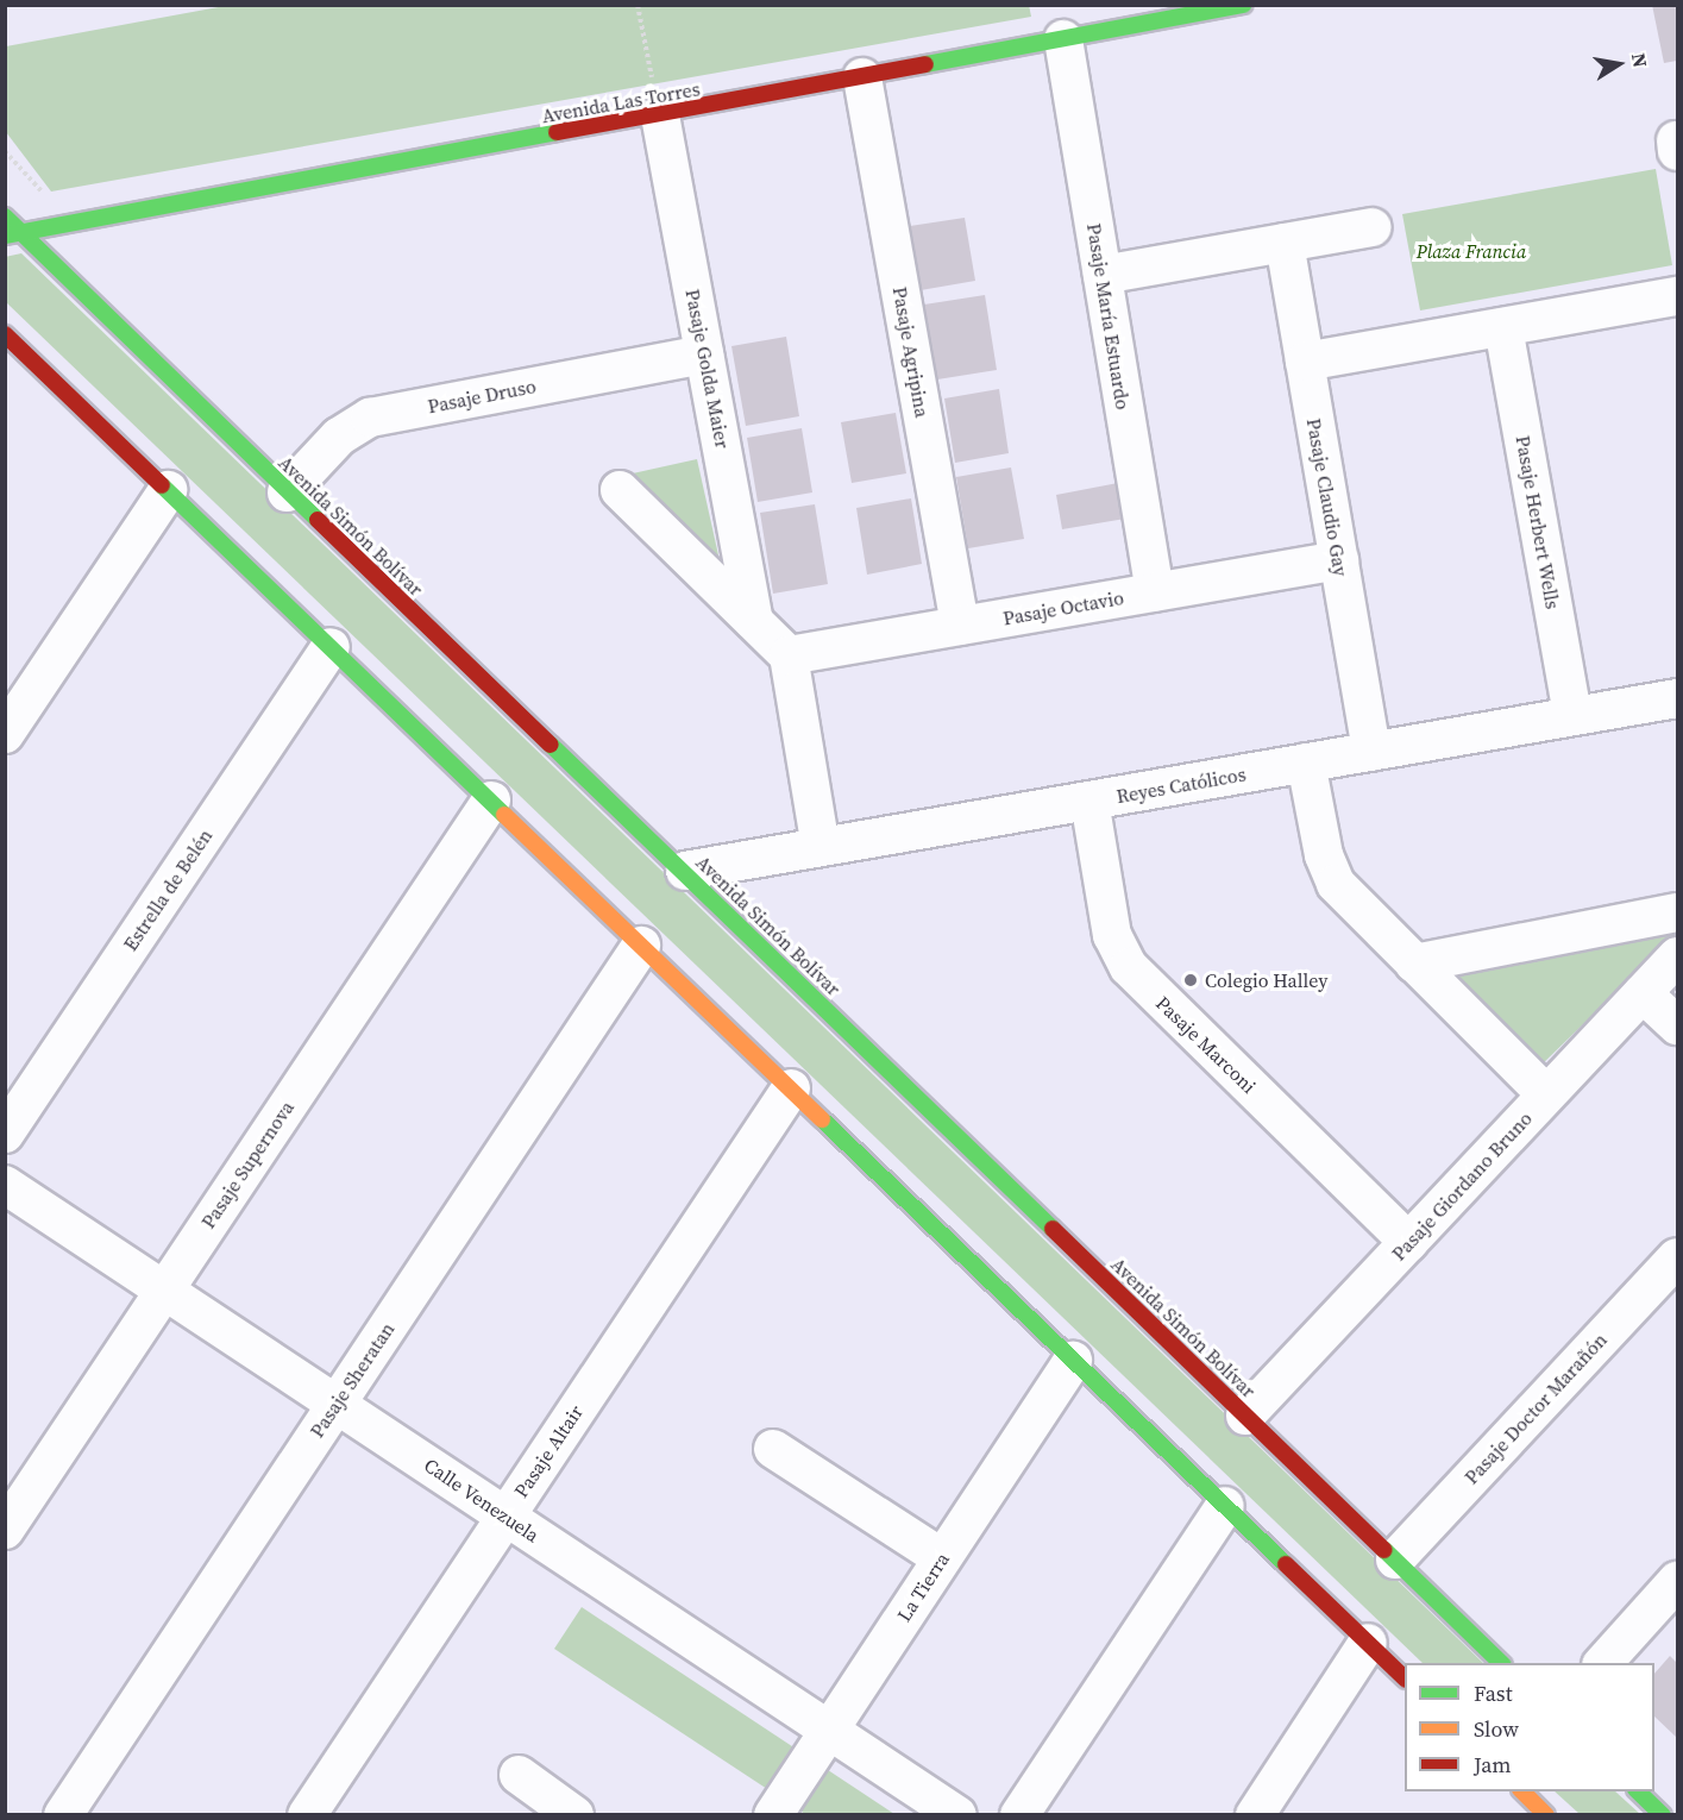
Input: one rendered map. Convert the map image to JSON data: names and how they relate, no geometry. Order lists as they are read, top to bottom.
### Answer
{
  "streets": {
    "main road": ["Avenida Las Torres", "Avenida Simón Bolívar"],
    "street": [
      "Pasaje María Estuardo",
      "Pasaje Agripina",
      "Pasaje Golda Maier",
      "Pasaje Druso",
      "Pasaje Claudio Gay",
      "Pasaje Herbert Wells",
      "Pasaje Octavio",
      "Reyes Católicos",
      "Estrella de Belén",
      "Pasaje Marconi",
      "Pasaje Supernova",
      "Pasaje Giordano Bruno",
      "Pasaje Sheratan",
      "Pasaje Doctor Marañón",
      "Pasaje Altair",
      "Calle Venezuela",
      "La Tierra"
    ]
  },
  "crossings": [
    ["Avenida Las Torres", "Pasaje María Estuardo"],
    ["Avenida Las Torres", "Pasaje Agripina"],
    ["Avenida Las Torres", "Pasaje Golda Maier"],
    ["Avenida Las Torres", "Avenida Simón Bolívar"],
    ["Pasaje María Estuardo", "Pasaje Octavio"],
    ["Pasaje Agripina", "Pasaje Octavio"],
    ["Pasaje Golda Maier", "Pasaje Druso"],
    ["Pasaje Druso", "Avenida Simón Bolívar"],
    ["Pasaje Claudio Gay", "Pasaje Octavio"],
    ["Pasaje Claudio Gay", "Reyes Católicos"],
    ["Pasaje Herbert Wells", "Reyes Católicos"],
    ["Avenida Simón Bolívar", "Reyes Católicos"],
    ["Avenida Simón Bolívar", "Pasaje Giordano Bruno"],
    ["Avenida Simón Bolívar", "Pasaje Doctor Marañón"],
    ["Reyes Católicos", "Pasaje Marconi"],
    ["Pasaje Marconi", "Pasaje Giordano Bruno"],
    ["Pasaje Supernova", "Calle Venezuela"],
    ["Pasaje Sheratan", "Calle Venezuela"],
    ["Pasaje Altair", "Calle Venezuela"],
    ["Calle Venezuela", "La Tierra"]
  ],
  "parks": ["Plaza Francia"],
  "places": ["Colegio Halley"],
  "legend": ["Fast", "Slow", "Jam"],
  "north": "right"
}
